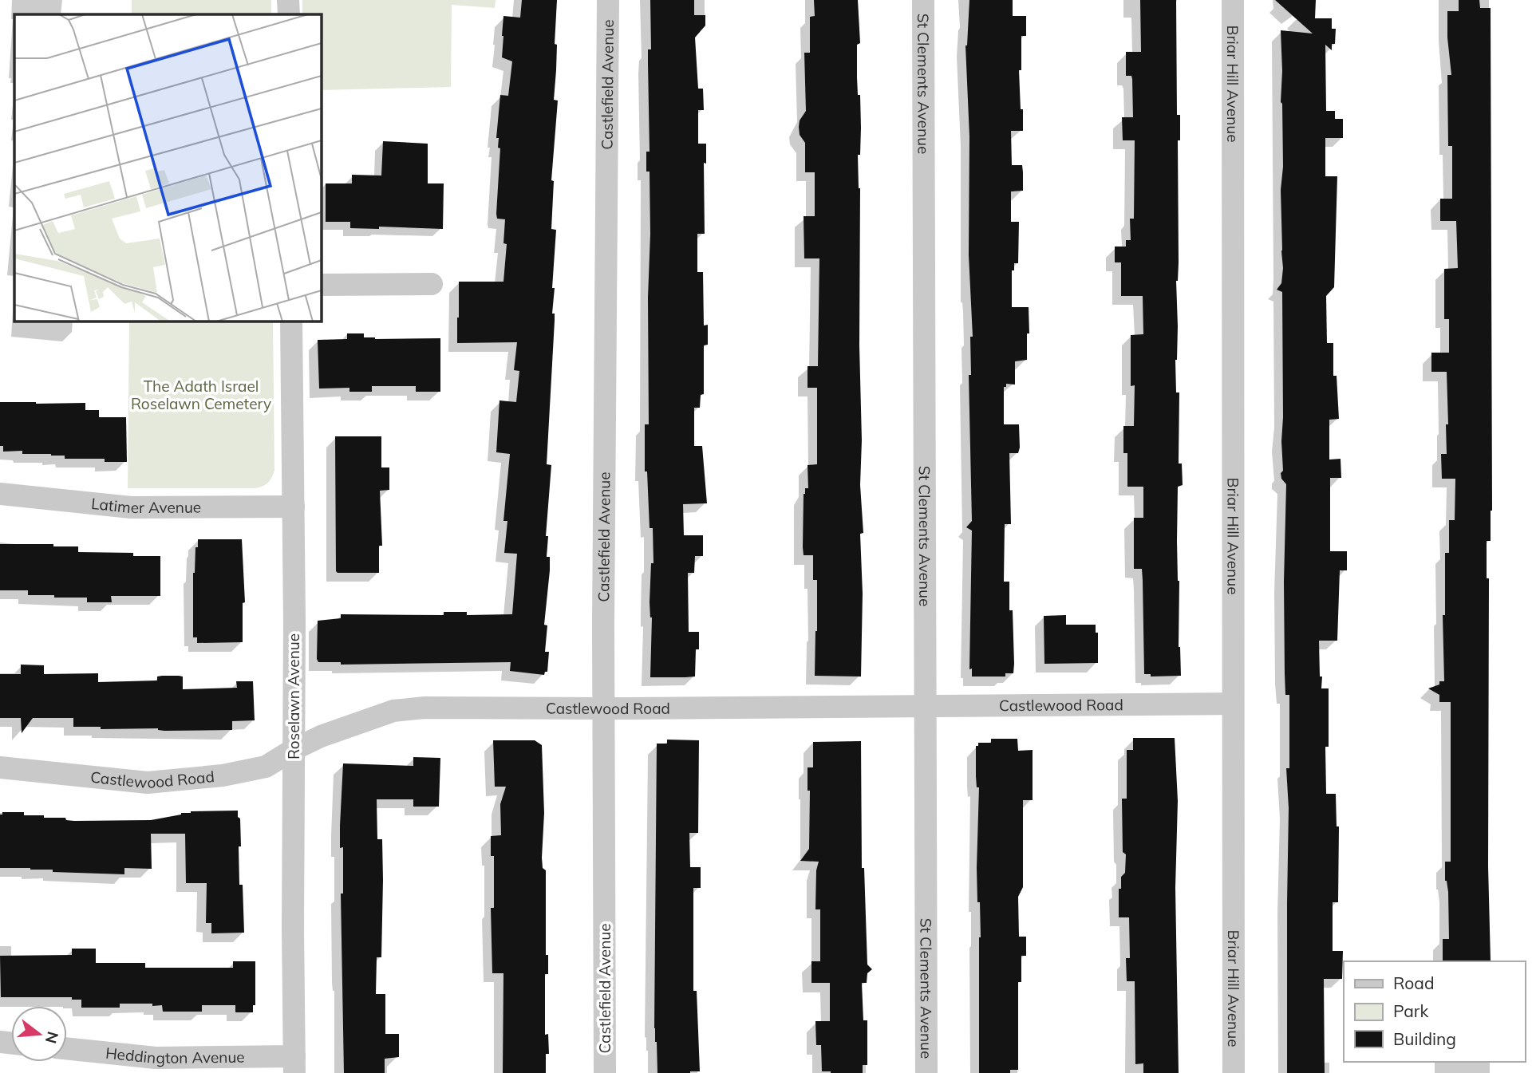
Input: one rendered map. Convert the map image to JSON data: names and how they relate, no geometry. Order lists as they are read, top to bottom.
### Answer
{
  "streets": {
    "street": [
      "Castlefield Avenue",
      "St Clements Avenue",
      "Briar Hill Avenue",
      "Latimer Avenue",
      "Roselawn Avenue",
      "Castlewood Road",
      "Heddington Avenue"
    ]
  },
  "crossings": [
    ["Castlefield Avenue", "Castlewood Road"],
    ["St Clements Avenue", "Castlewood Road"],
    ["Briar Hill Avenue", "Castlewood Road"],
    ["Latimer Avenue", "Roselawn Avenue"],
    ["Roselawn Avenue", "Castlewood Road"],
    ["Roselawn Avenue", "Heddington Avenue"]
  ],
  "parks": ["The Adath Israel Roselawn Cemetery"],
  "legend": ["Road", "Park", "Building"],
  "north": "right"
}
